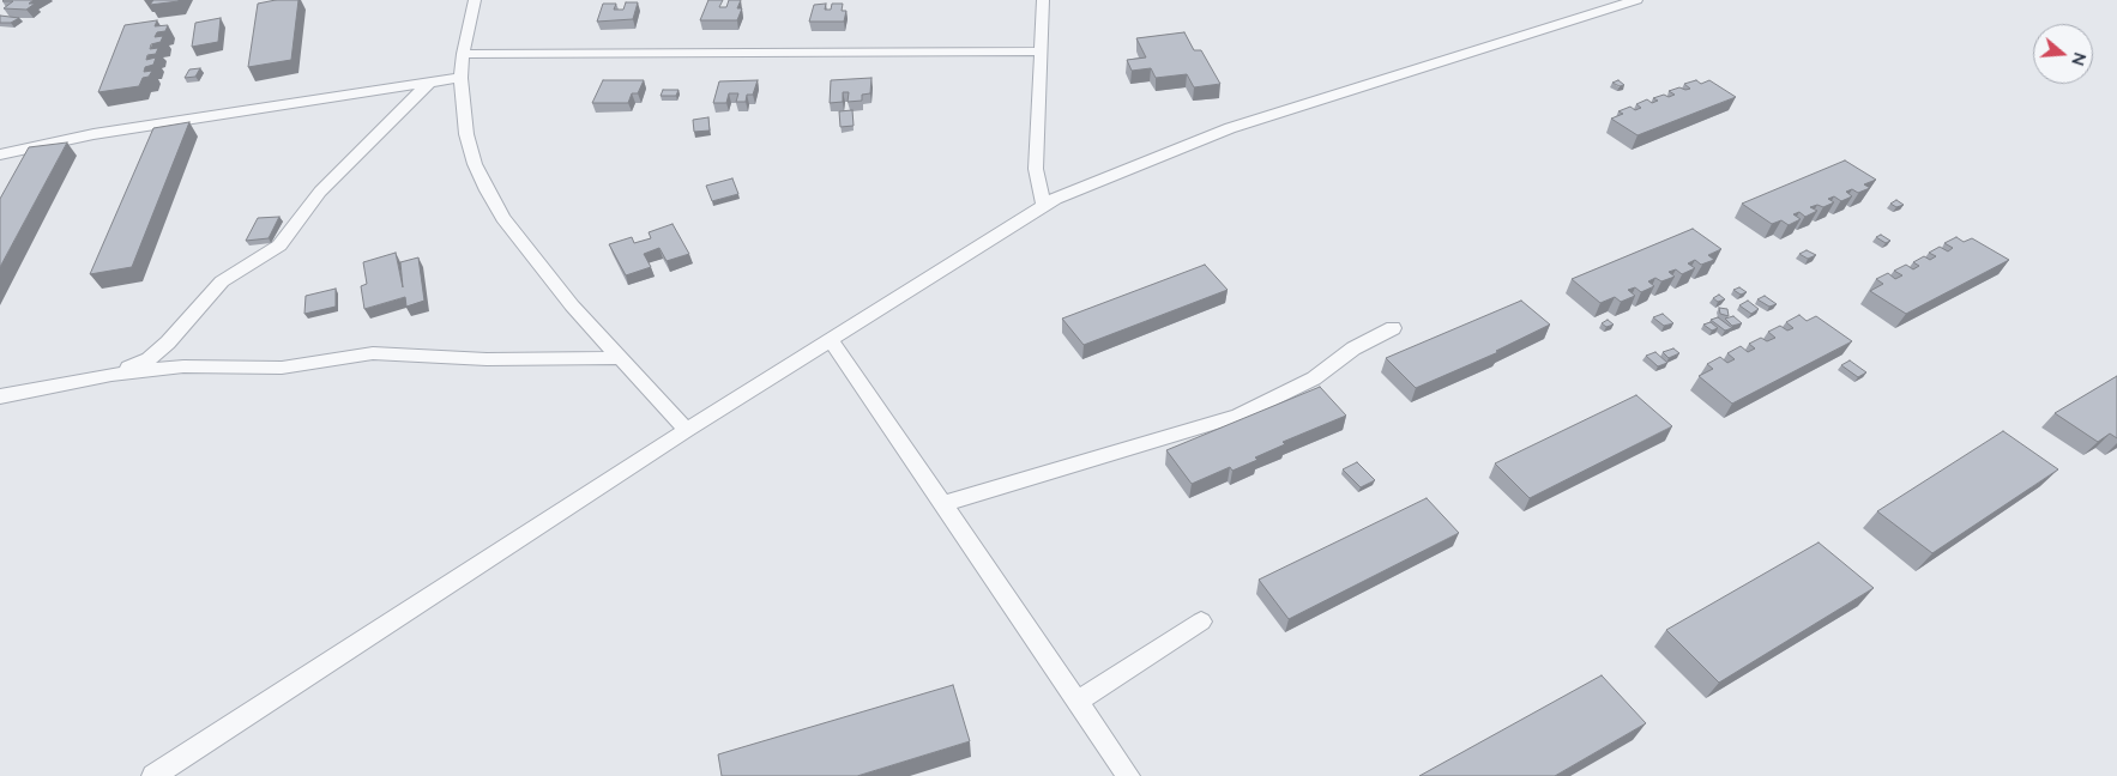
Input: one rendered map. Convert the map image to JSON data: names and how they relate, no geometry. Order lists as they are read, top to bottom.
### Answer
{
  "north": "right"
}
